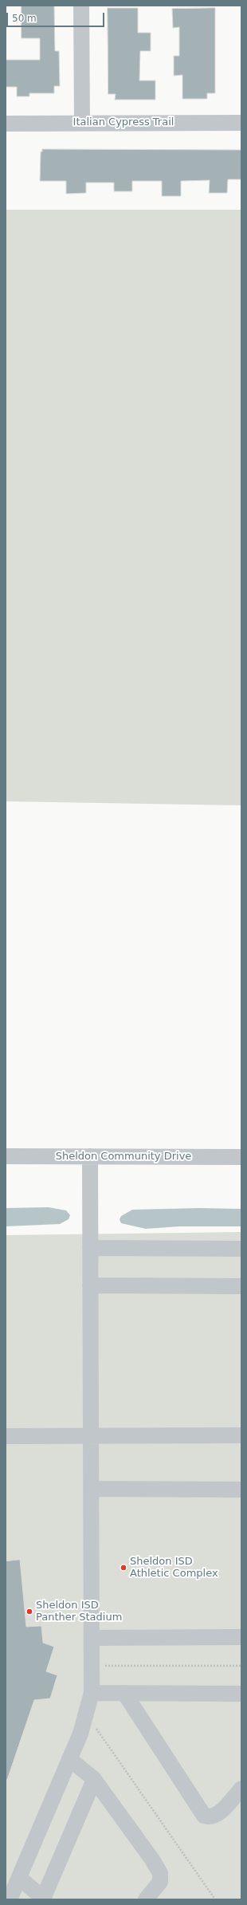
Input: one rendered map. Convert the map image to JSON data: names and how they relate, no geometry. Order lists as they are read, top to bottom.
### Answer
{
  "streets": {
    "street": ["Italian Cypress Trail", "Sheldon Community Drive"]
  },
  "places": ["Sheldon ISD Athletic Complex", "Sheldon ISD Panther Stadium"],
  "scale_bar": "50 m"
}
